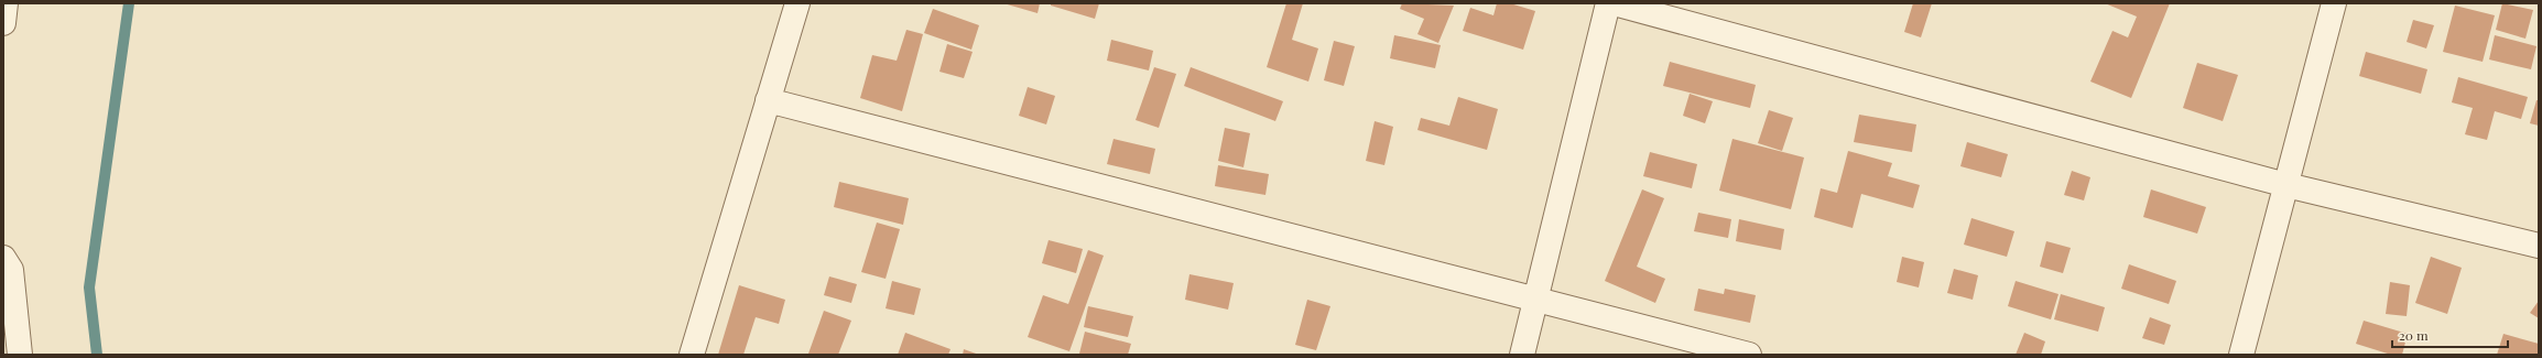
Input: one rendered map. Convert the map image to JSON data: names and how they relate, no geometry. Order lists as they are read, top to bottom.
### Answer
{
  "scale_bar": "20 m"
}
